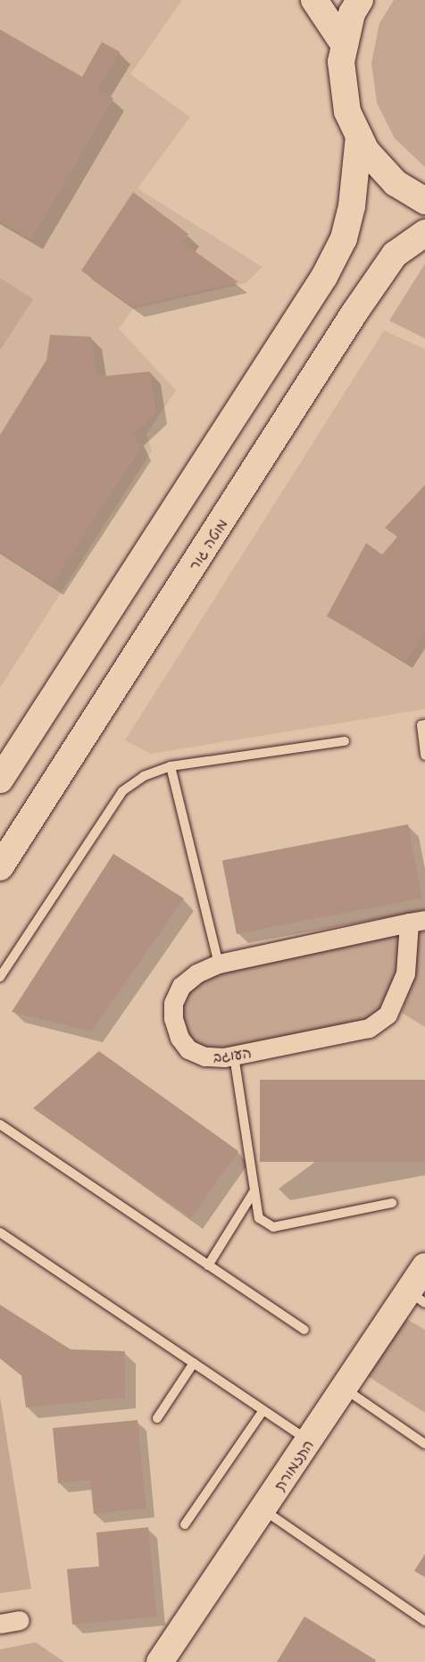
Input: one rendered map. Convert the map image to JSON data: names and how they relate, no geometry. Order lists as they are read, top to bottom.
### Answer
{
  "streets": {
    "main road": ["מוטה גור", "התזמורת"],
    "street": ["העוגב"]
  }
}
